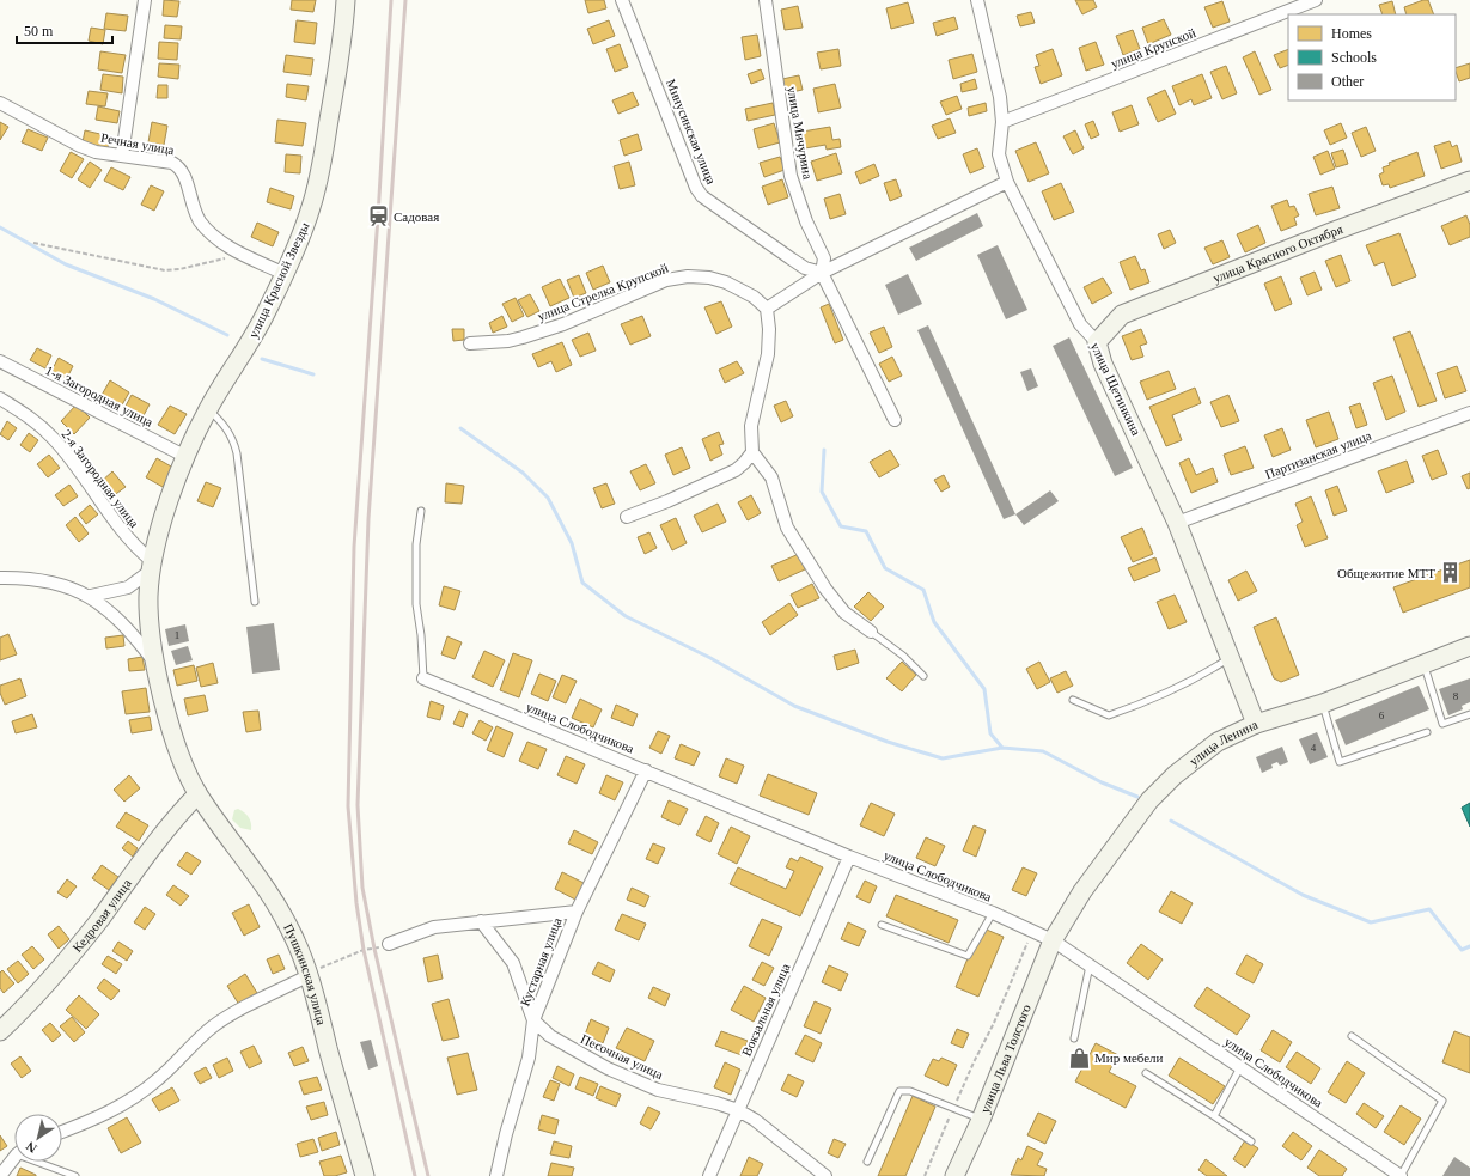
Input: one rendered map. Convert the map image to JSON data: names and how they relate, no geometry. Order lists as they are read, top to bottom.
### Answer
{
  "streets": {
    "main road": [
      "улица Красного Октября",
      "улица Красной Звезды",
      "улица Щетинкина",
      "улица Ленина",
      "Кедровая улица",
      "Пушкинская улица",
      "улица Льва Толстого"
    ],
    "street": [
      "улица Крупской",
      "Минусинская улица",
      "улица Мичурина",
      "Речная улица",
      "улица Стрелка Крупской",
      "1-я Загородная улица",
      "Партизанская улица",
      "2-я Загородная улица",
      "улица Слободчикова",
      "Кустарная улица",
      "Вокзальная улица",
      "Песочная улица"
    ]
  },
  "crossings": [
    ["улица Крупской", "улица Щетинкина"],
    ["Минусинская улица", "улица Мичурина"],
    ["Речная улица", "улица Красной Звезды"],
    ["улица Красного Октября", "улица Щетинкина"],
    ["улица Красной Звезды", "1-я Загородная улица"],
    ["улица Красной Звезды", "2-я Загородная улица"],
    ["улица Красной Звезды", "Пушкинская улица"],
    ["улица Щетинкина", "Партизанская улица"],
    ["улица Щетинкина", "улица Ленина"],
    ["улица Слободчикова", "улица Ленина"],
    ["улица Слободчикова", "Кустарная улица"],
    ["улица Слободчикова", "Вокзальная улица"],
    ["улица Слободчикова", "улица Льва Толстого"],
    ["улица Ленина", "улица Льва Толстого"],
    ["Кедровая улица", "Пушкинская улица"],
    ["Кустарная улица", "Песочная улица"],
    ["Вокзальная улица", "Песочная улица"]
  ],
  "places": {
    "station": ["Садовая"],
    "building": ["Общежитие МТТ"],
    "shop": ["Мир мебели"]
  },
  "house_numbers": [
    "1",
    "8",
    "6",
    "4"
  ],
  "legend": ["Homes", "Schools", "Other"],
  "scale_bar": "50 m",
  "north": "bottom left"
}
